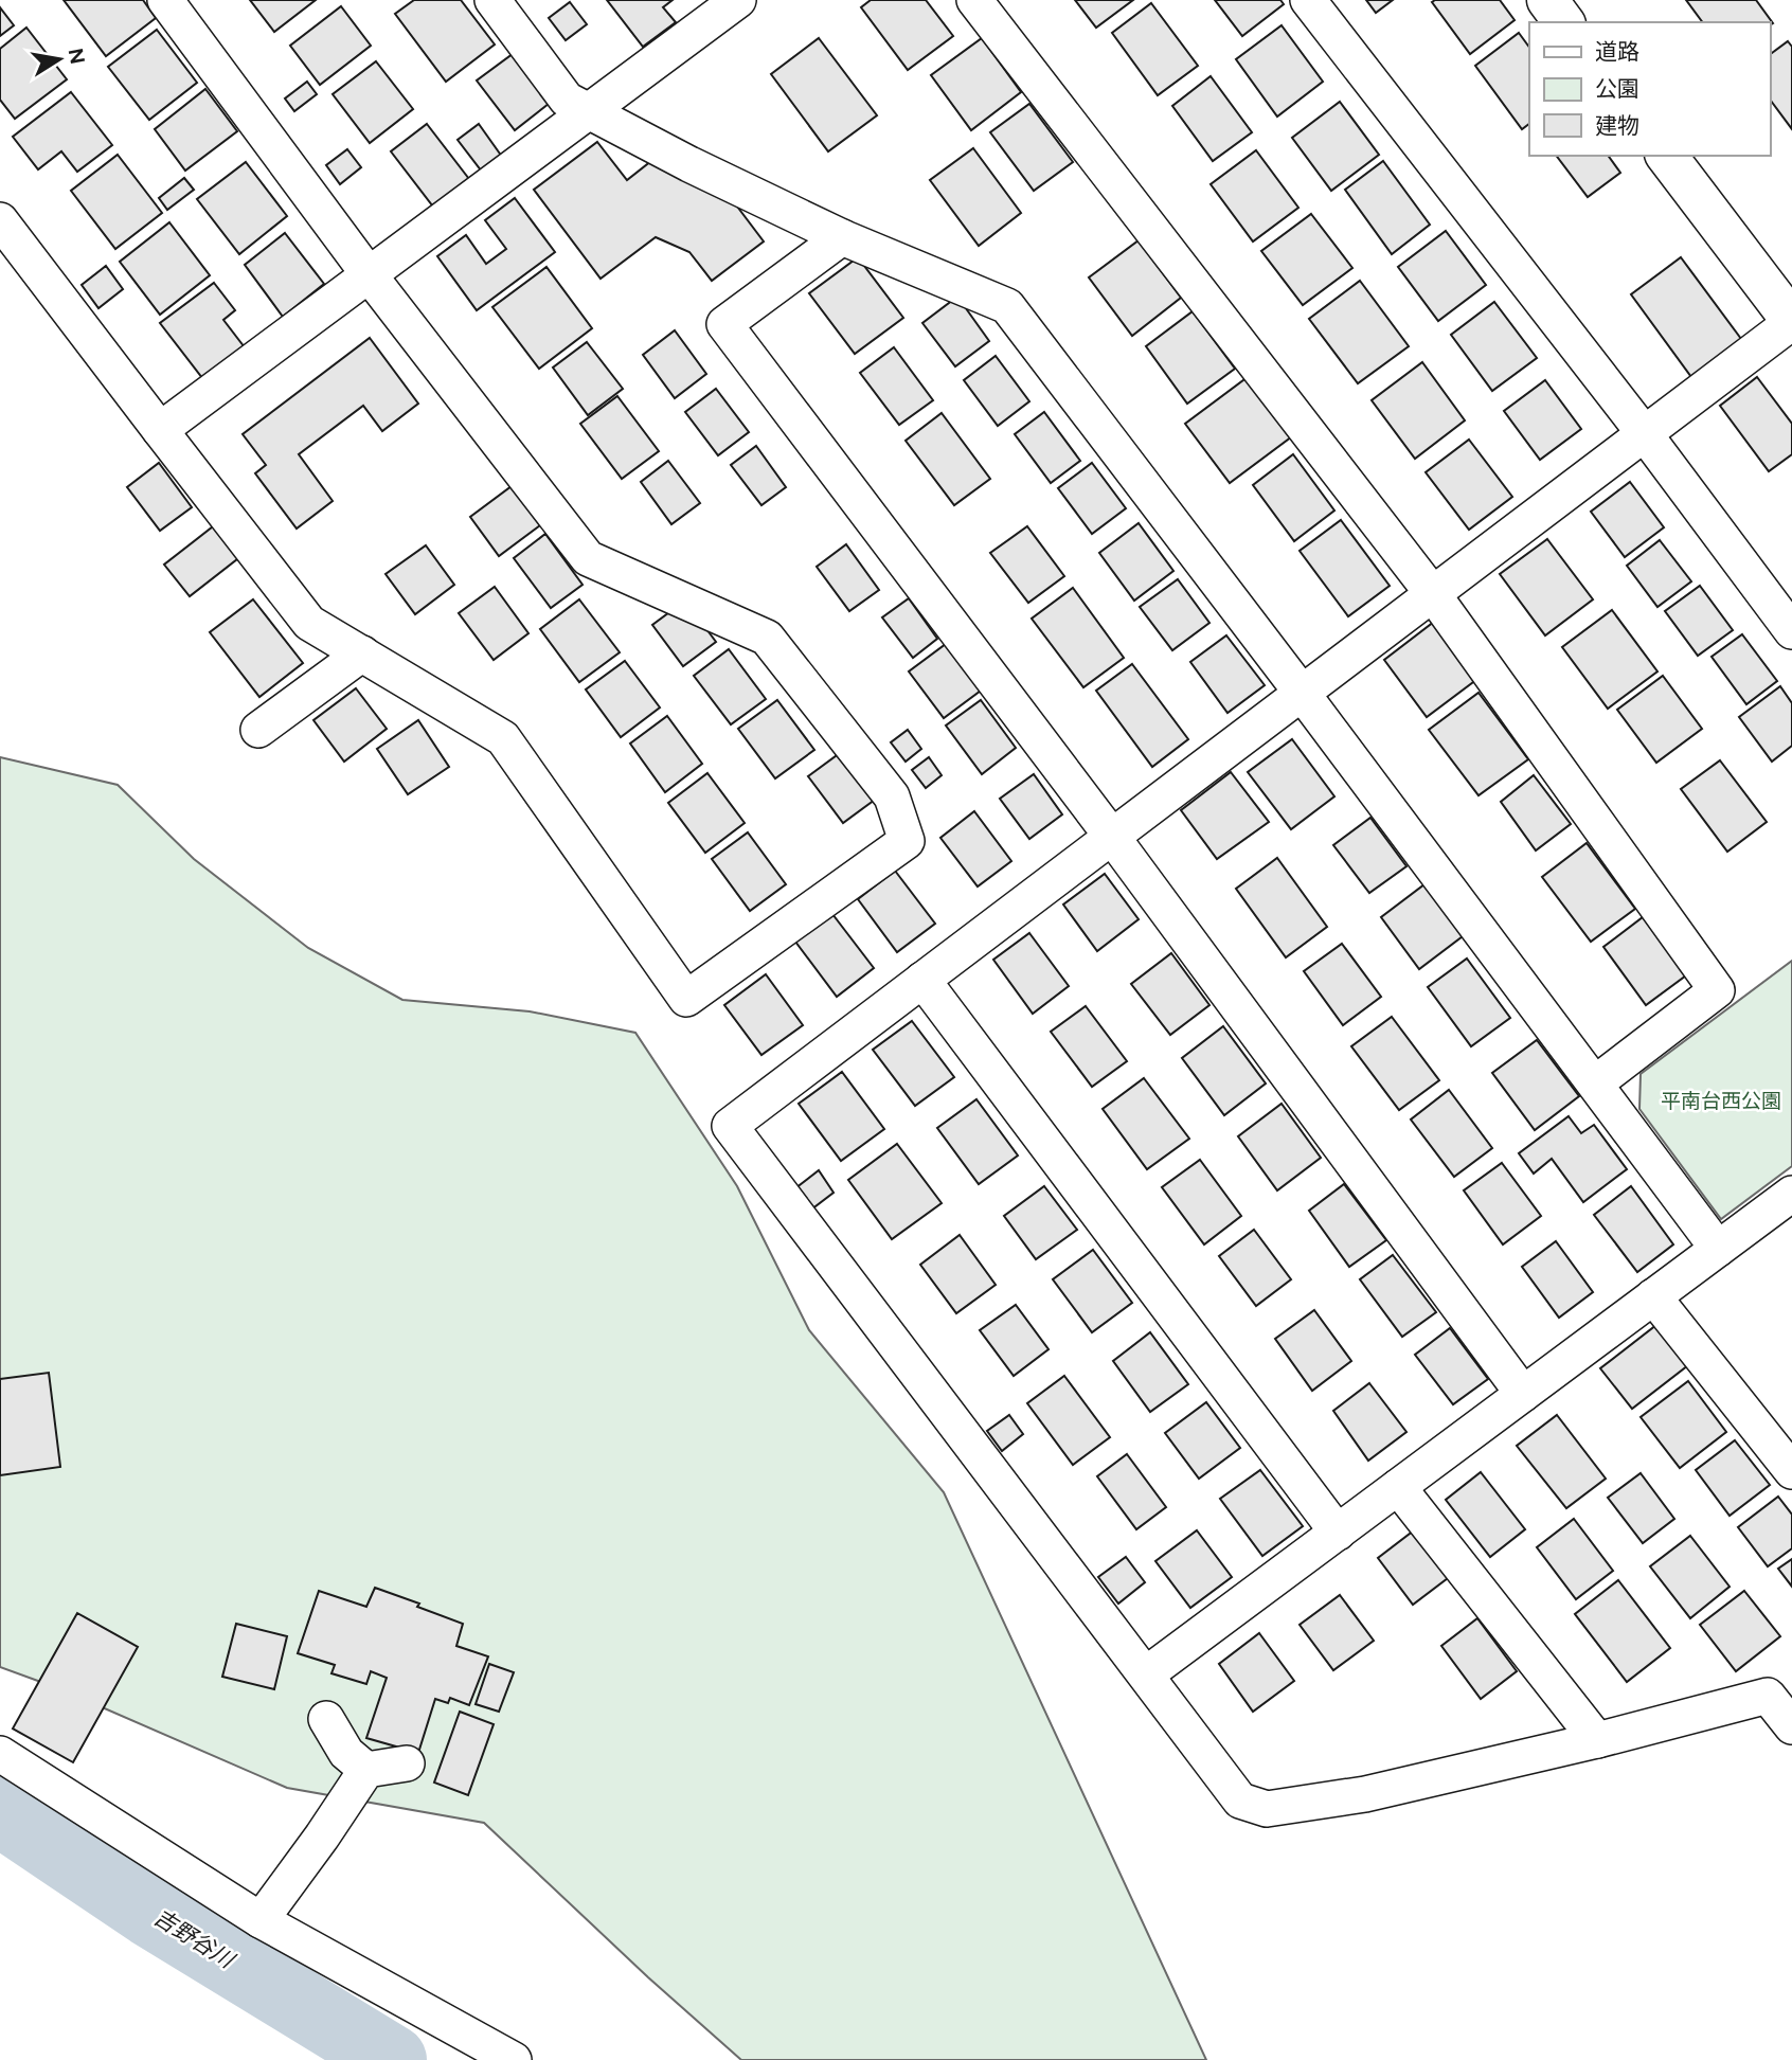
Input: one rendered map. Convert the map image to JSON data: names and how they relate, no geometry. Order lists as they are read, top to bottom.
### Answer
{
  "water": ["吉野谷川"],
  "parks": ["平南台西公園"],
  "legend": ["道路", "公園", "建物"],
  "north": "right"
}
